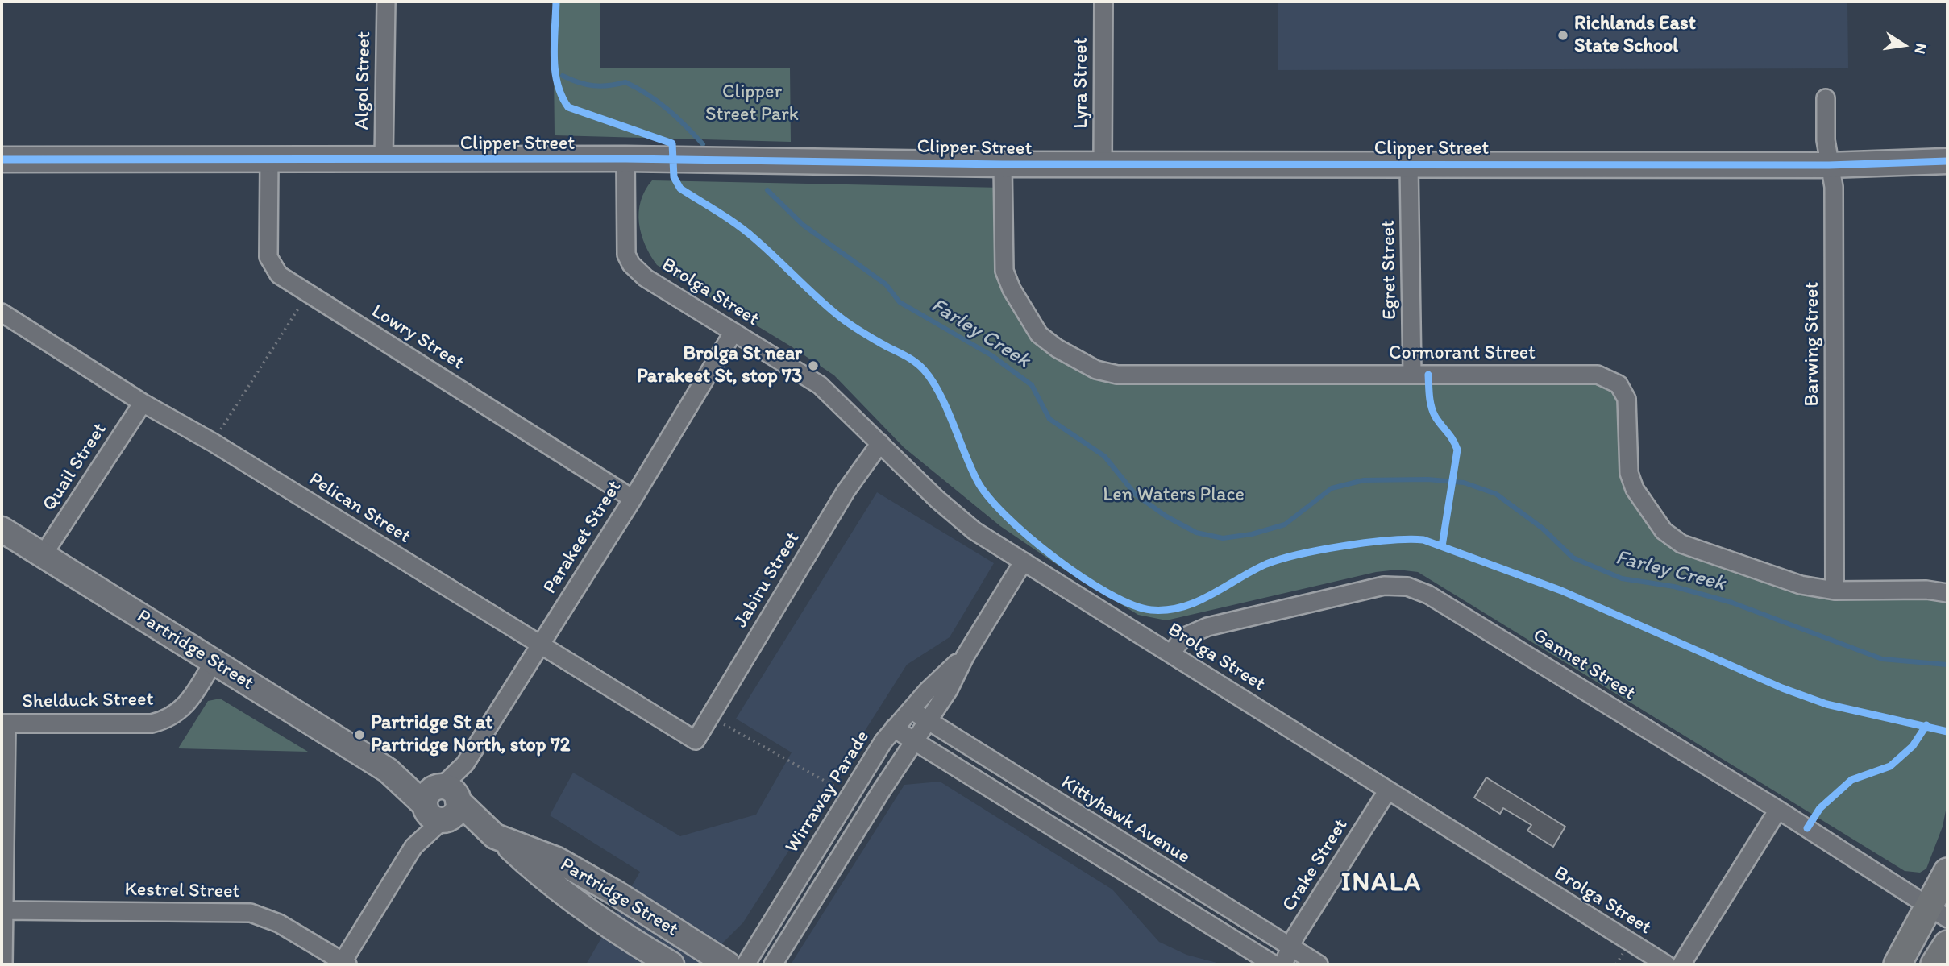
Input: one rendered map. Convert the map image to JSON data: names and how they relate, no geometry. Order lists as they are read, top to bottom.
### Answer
{
  "streets": {
    "street": [
      "Algol Street",
      "Lyra Street",
      "Clipper Street",
      "Egret Street",
      "Brolga Street",
      "Lowry Street",
      "Barwing Street",
      "Cormorant Street",
      "Quail Street",
      "Pelican Street",
      "Parakeet Street",
      "Jabiru Street",
      "Partridge Street",
      "Gannet Street",
      "Shelduck Street",
      "Wirraway Parade",
      "Kittyhawk Avenue",
      "Crake Street",
      "Kestrel Street"
    ]
  },
  "crossings": [
    ["Algol Street", "Clipper Street"],
    ["Lyra Street", "Clipper Street"],
    ["Clipper Street", "Egret Street"],
    ["Clipper Street", "Brolga Street"],
    ["Clipper Street", "Lowry Street"],
    ["Clipper Street", "Barwing Street"],
    ["Clipper Street", "Cormorant Street"],
    ["Egret Street", "Cormorant Street"],
    ["Brolga Street", "Parakeet Street"],
    ["Brolga Street", "Jabiru Street"],
    ["Brolga Street", "Gannet Street"],
    ["Brolga Street", "Wirraway Parade"],
    ["Brolga Street", "Crake Street"],
    ["Lowry Street", "Parakeet Street"],
    ["Barwing Street", "Cormorant Street"],
    ["Quail Street", "Pelican Street"],
    ["Quail Street", "Partridge Street"],
    ["Pelican Street", "Parakeet Street"],
    ["Pelican Street", "Jabiru Street"],
    ["Parakeet Street", "Partridge Street"],
    ["Parakeet Street", "Kestrel Street"],
    ["Partridge Street", "Shelduck Street"],
    ["Wirraway Parade", "Kittyhawk Avenue"],
    ["Kittyhawk Avenue", "Crake Street"]
  ],
  "districts": ["INALA"],
  "water": ["Farley Creek"],
  "parks": ["Clipper Street Park", "Len Waters Place"],
  "places": ["Richlands East State School", "Brolga St near Parakeet St, stop 73", "Partridge St at Partridge North, stop 72"],
  "north": "right"
}
